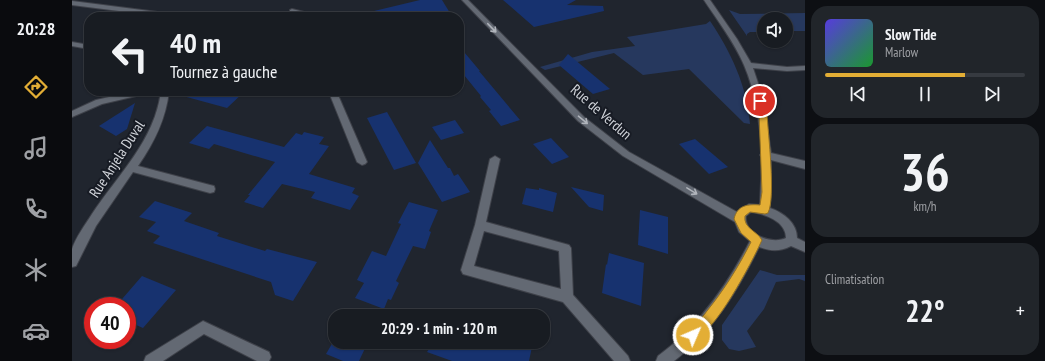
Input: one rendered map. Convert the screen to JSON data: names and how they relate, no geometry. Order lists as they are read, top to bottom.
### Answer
{
  "streets": {
    "street": ["Rue de Verdun", "Rue Anjela Duval"]
  },
  "one_way": ["Rue de Verdun"],
  "page": {
    "tabs": "20:28",
    "turn": ["40 m", "Tournez à gauche"],
    "song": ["Slow Tide", "Marlow"],
    "tile": [
      ["36", "km/h"],
      "Climatisation"
    ],
    "heat": ["−", "22°", "+"],
    "limit": "40",
    "trip": "20:29 · 1 min · 120 m"
  }
}
